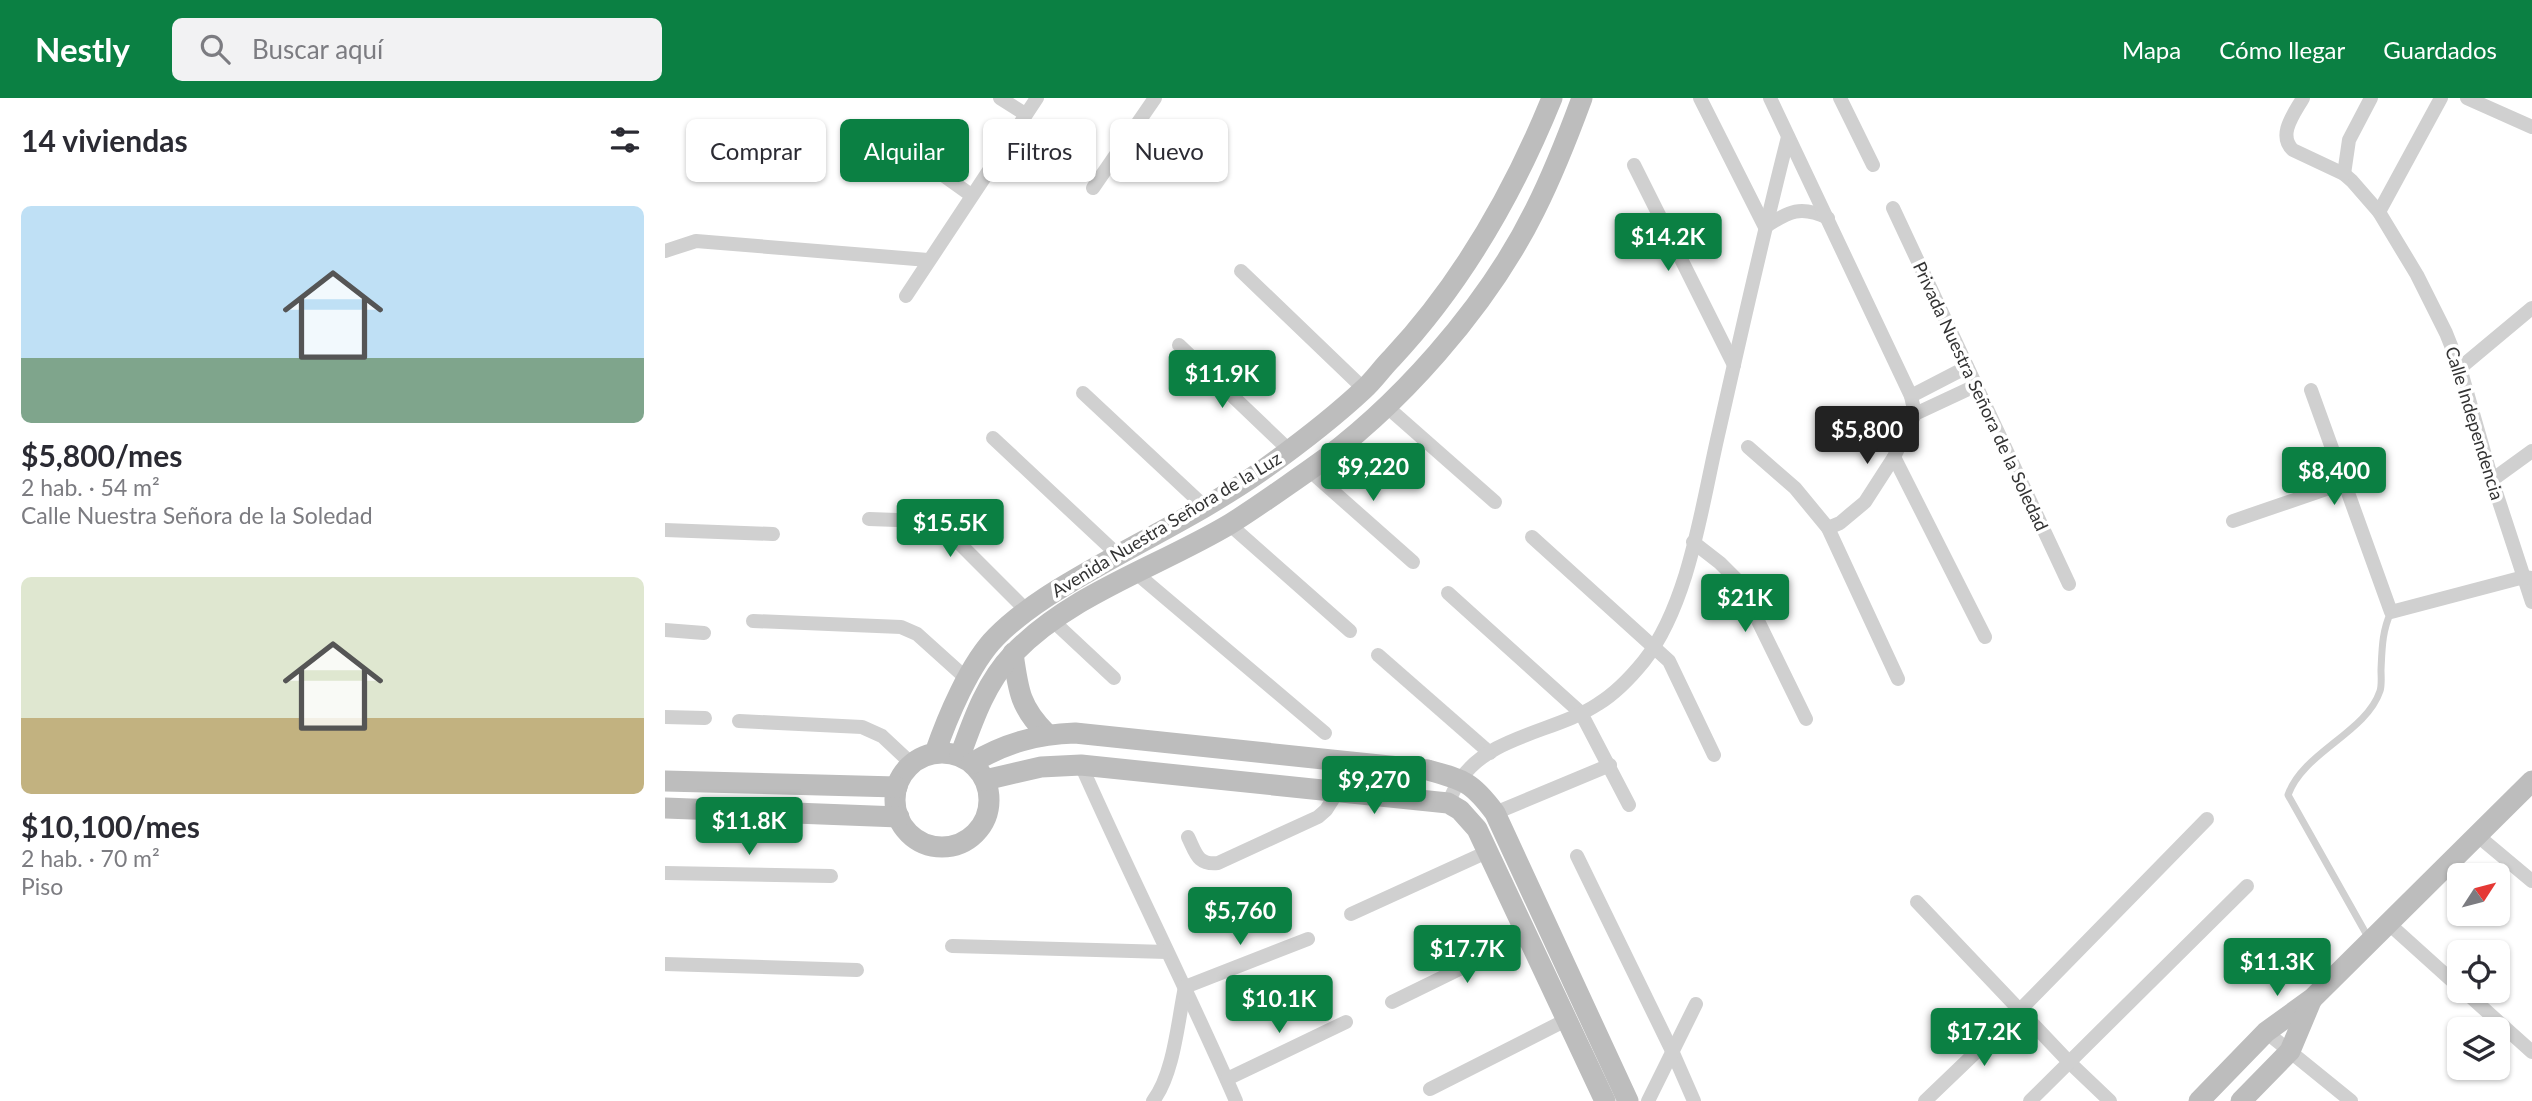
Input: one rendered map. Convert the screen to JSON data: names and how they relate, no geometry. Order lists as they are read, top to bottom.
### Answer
{
  "streets": {
    "street": ["Privada Nuestra Señora de la Soledad", "Calle Independencia", "Avenida Nuestra Señora de la Luz"]
  },
  "north": "top right",
  "page": {
    "header": "Nestly",
    "search": "Buscar aquí",
    "nav": ["Mapa", "Cómo llegar", "Guardados"],
    "heading": "14 viviendas",
    "chip": [
      "Comprar",
      "Alquilar",
      "Filtros",
      "Nuevo"
    ],
    "list": [
      {
        "name": "$5,800/mes",
        "note": "2 hab. · 54 m² · Calle Nuestra Señora de la Soledad"
      },
      {
        "name": "$10,100/mes",
        "note": "2 hab. · 70 m² · Piso"
      }
    ],
    "price": [
      "$14.2K",
      "$11.9K",
      "$5,800",
      "$9,220",
      "$8,400",
      "$15.5K",
      "$21K",
      "$9,270",
      "$11.8K",
      "$5,760",
      "$17.7K",
      "$11.3K",
      "$10.1K",
      "$17.2K"
    ]
  }
}
